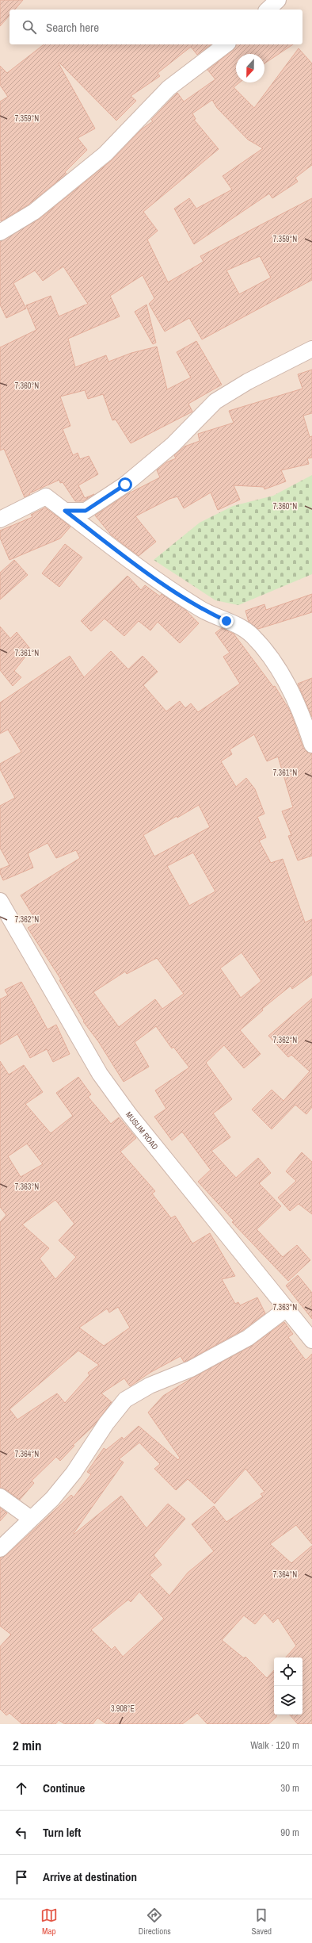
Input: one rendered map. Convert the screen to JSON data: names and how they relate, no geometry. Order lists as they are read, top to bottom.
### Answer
{
  "streets": {
    "street": ["MUSLIM ROAD"]
  },
  "north": "bottom",
  "page": {
    "search": "Search here",
    "heading": ["2 min", "Walk · 120 m"],
    "list": [
      ["Continue", "30 m"],
      ["Turn left", "90 m"],
      "Arrive at destination"
    ],
    "nav": ["Map", "Directions", "Saved"]
  },
  "coordinates": [
    "7.359°N",
    "7.360°N",
    "7.361°N",
    "7.362°N",
    "7.363°N",
    "7.364°N",
    "3.908°E"
  ]
}
